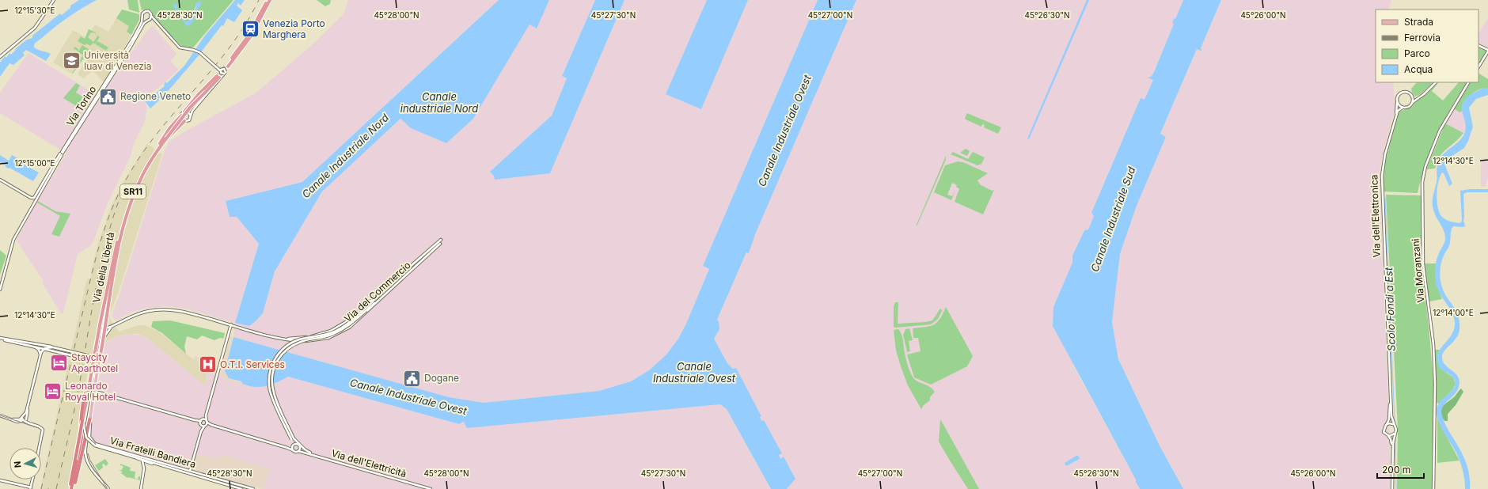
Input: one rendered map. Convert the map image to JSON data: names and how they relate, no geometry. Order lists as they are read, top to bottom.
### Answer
{
  "streets": {
    "highway": ["SR11", "Via della Libertà"],
    "street": [
      "Via Torino",
      "Via dell'Elettronica",
      "Via Moranzani",
      "Via del Commercio",
      "Via Fratelli Bandiera",
      "Via dell'Elettricità"
    ]
  },
  "crossings": [
    ["Via della Libertà", "Via Fratelli Bandiera"]
  ],
  "water": [
    "Canale industriale Nord",
    "Canale Industriale Ovest",
    "Canale Industriale Nord",
    "Canale Industriale Sud",
    "Scolo Fondi a Est"
  ],
  "places": {
    "station": ["Venezia Porto Marghera"],
    "school or university": ["Università Iuav di Venezia"],
    "public building": ["Regione Veneto", "Dogane"],
    "hotel": ["Staycity Aparthotel", "Leonardo Royal Hotel"],
    "hospital": ["O.T.I. Services"]
  },
  "legend": [
    "Strada",
    "Ferrovia",
    "Parco",
    "Acqua"
  ],
  "scale_bar": "200 m",
  "north": "left",
  "coordinates": [
    "12°15'30\"E",
    "45°28'30\"N",
    "45°28'00\"N",
    "45°27'30\"N",
    "45°27'00\"N",
    "45°26'30\"N",
    "45°26'00\"N",
    "12°14'30\"E",
    "12°15'00\"E",
    "12°14'00\"E"
  ]
}
